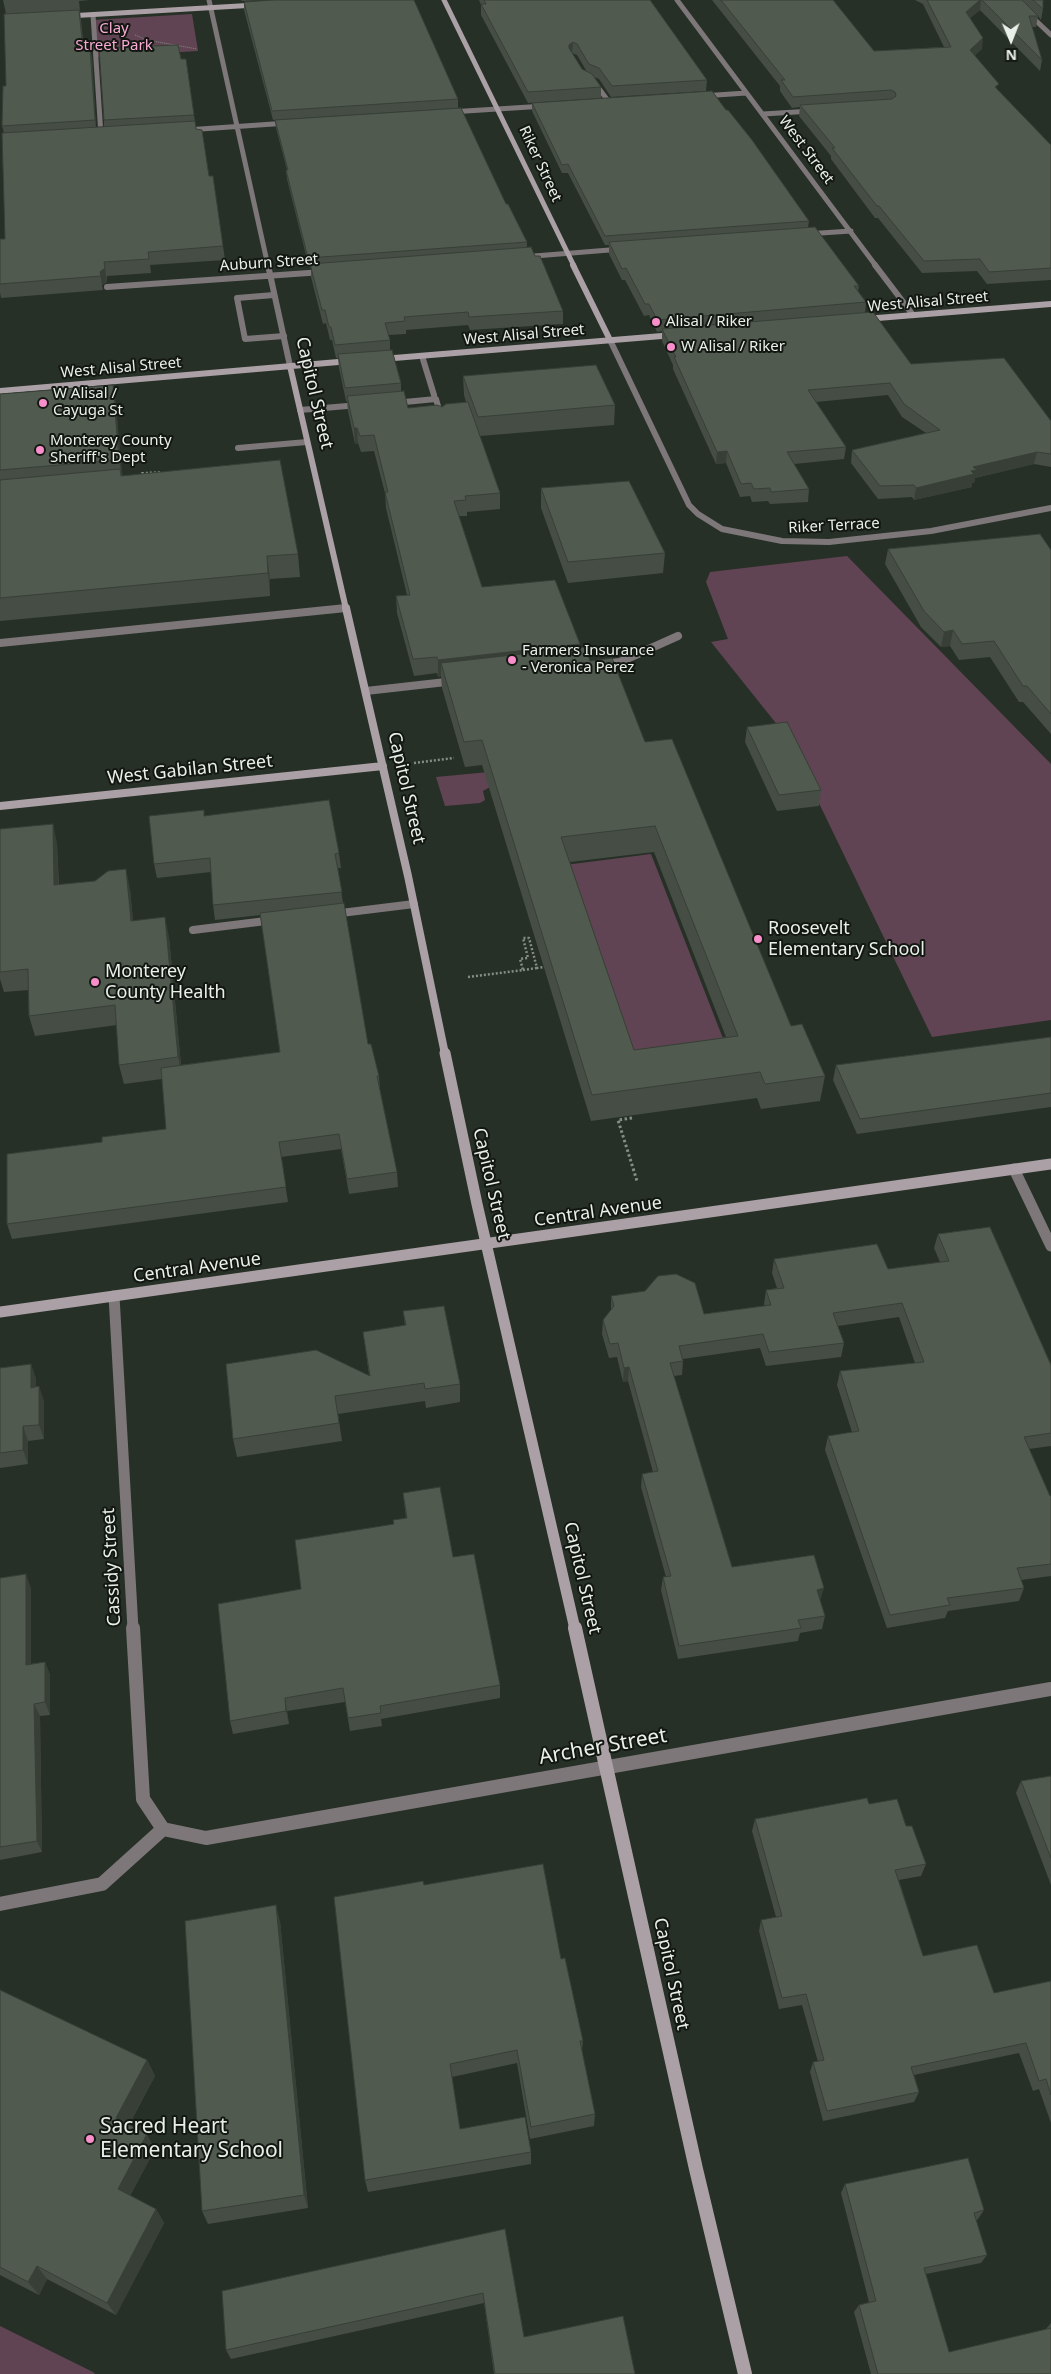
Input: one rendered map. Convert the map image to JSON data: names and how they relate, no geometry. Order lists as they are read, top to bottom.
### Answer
{
  "streets": {
    "street": [
      "West Street",
      "Riker Street",
      "Auburn Street",
      "West Alisal Street",
      "Capitol Street",
      "Riker Terrace",
      "West Gabilan Street",
      "Central Avenue",
      "Cassidy Street",
      "Archer Street"
    ]
  },
  "crossings": [
    ["West Street", "West Alisal Street"],
    ["Riker Street", "West Alisal Street"],
    ["Riker Street", "Riker Terrace"],
    ["Auburn Street", "Capitol Street"],
    ["West Alisal Street", "Capitol Street"],
    ["West Alisal Street", "Riker Terrace"],
    ["Capitol Street", "West Gabilan Street"],
    ["Capitol Street", "Central Avenue"],
    ["Capitol Street", "Archer Street"],
    ["Central Avenue", "Cassidy Street"],
    ["Cassidy Street", "Archer Street"]
  ],
  "parks": ["Clay Street Park"],
  "places": [
    "Alisal / Riker",
    "W Alisal / Riker",
    "W Alisal / Cayuga St",
    "Monterey County Sheriff's Dept",
    "Farmers Insurance - Veronica Perez",
    "Roosevelt Elementary School",
    "Monterey County Health",
    "Sacred Heart Elementary School"
  ],
  "north": "bottom"
}
